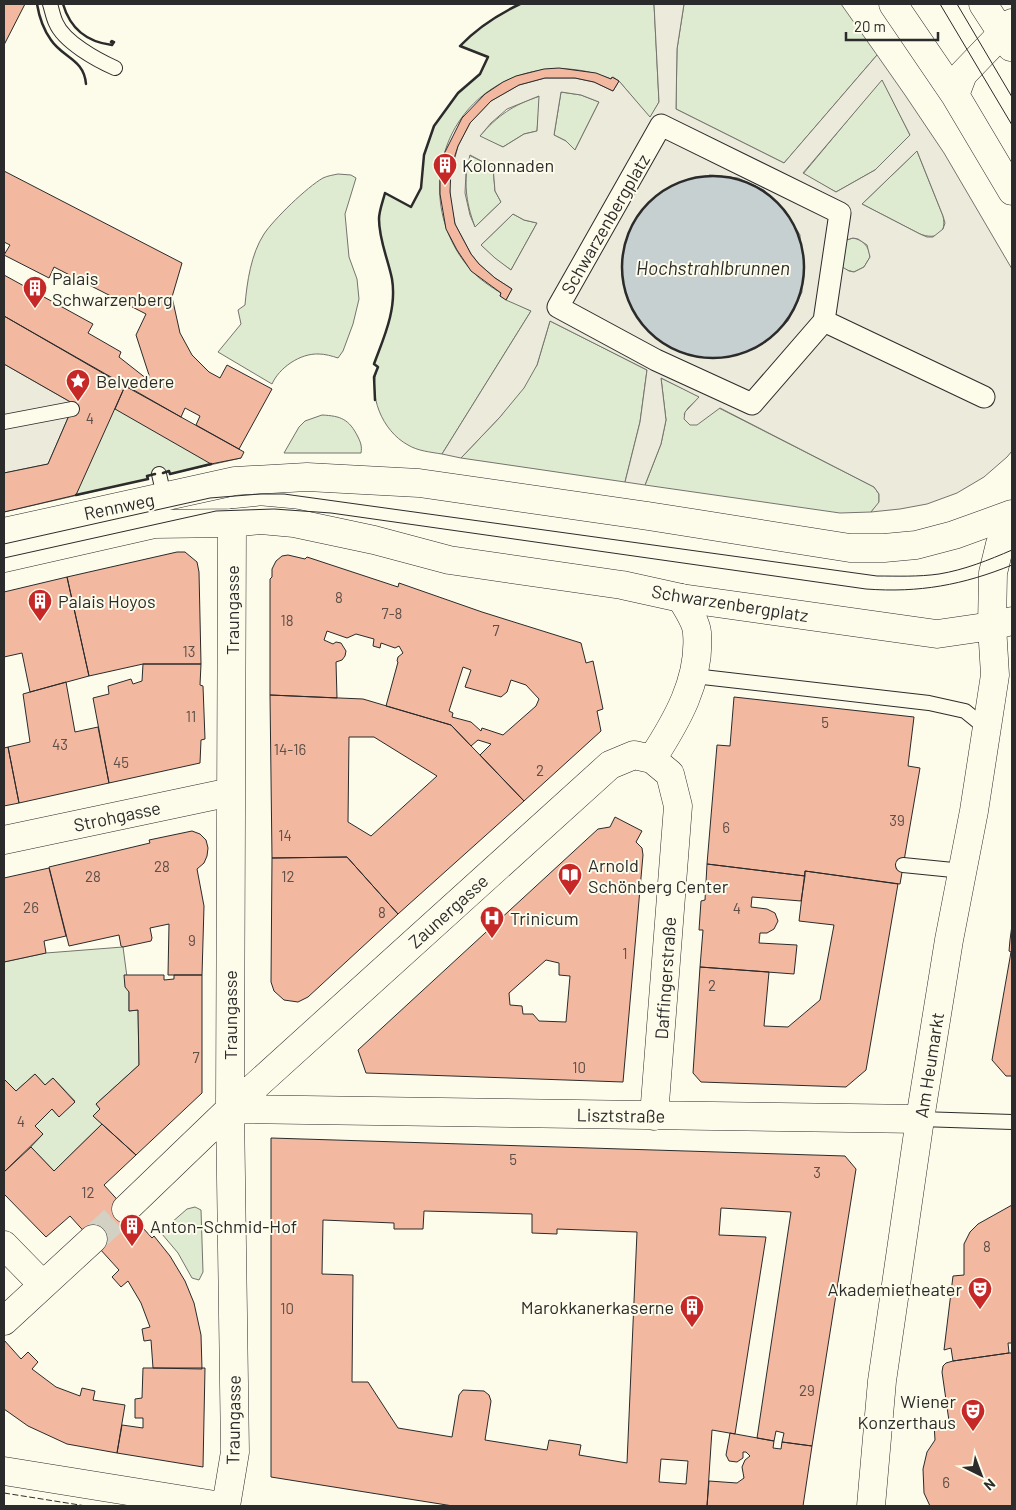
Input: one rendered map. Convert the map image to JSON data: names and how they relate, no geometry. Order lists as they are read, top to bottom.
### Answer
{
  "streets": {
    "street": [
      "Schwarzenbergplatz",
      "Rennweg",
      "Traungasse",
      "Strohgasse",
      "Zaunergasse",
      "Daffingerstraße",
      "Am Heumarkt",
      "Lisztstraße"
    ]
  },
  "crossings": [
    ["Schwarzenbergplatz", "Rennweg"],
    ["Schwarzenbergplatz", "Traungasse"],
    ["Schwarzenbergplatz", "Am Heumarkt"],
    ["Rennweg", "Traungasse"],
    ["Traungasse", "Strohgasse"],
    ["Traungasse", "Zaunergasse"],
    ["Traungasse", "Lisztstraße"],
    ["Zaunergasse", "Daffingerstraße"],
    ["Zaunergasse", "Lisztstraße"],
    ["Daffingerstraße", "Lisztstraße"],
    ["Am Heumarkt", "Lisztstraße"]
  ],
  "water": ["Hochstrahlbrunnen"],
  "places": {
    "building": [
      "Kolonnaden",
      "Palais Schwarzenberg",
      "Palais Hoyos",
      "Anton-Schmid-Hof",
      "Marokkanerkaserne"
    ],
    "place": ["Belvedere"],
    "library": ["Arnold Schönberg Center"],
    "hospital": ["Trinicum"],
    "theatre": ["Akademietheater", "Wiener Konzerthaus"]
  },
  "house_numbers": [
    "4",
    "8",
    "7-8",
    "18",
    "7",
    "13",
    "11",
    "5",
    "43",
    "14-16",
    "45",
    "2",
    "39",
    "6",
    "14",
    "28",
    "28",
    "12",
    "26",
    "4",
    "8",
    "9",
    "1",
    "2",
    "7",
    "10",
    "4",
    "5",
    "3",
    "12",
    "8",
    "10",
    "29",
    "6"
  ],
  "scale_bar": "20 m",
  "north": "bottom right"
}
